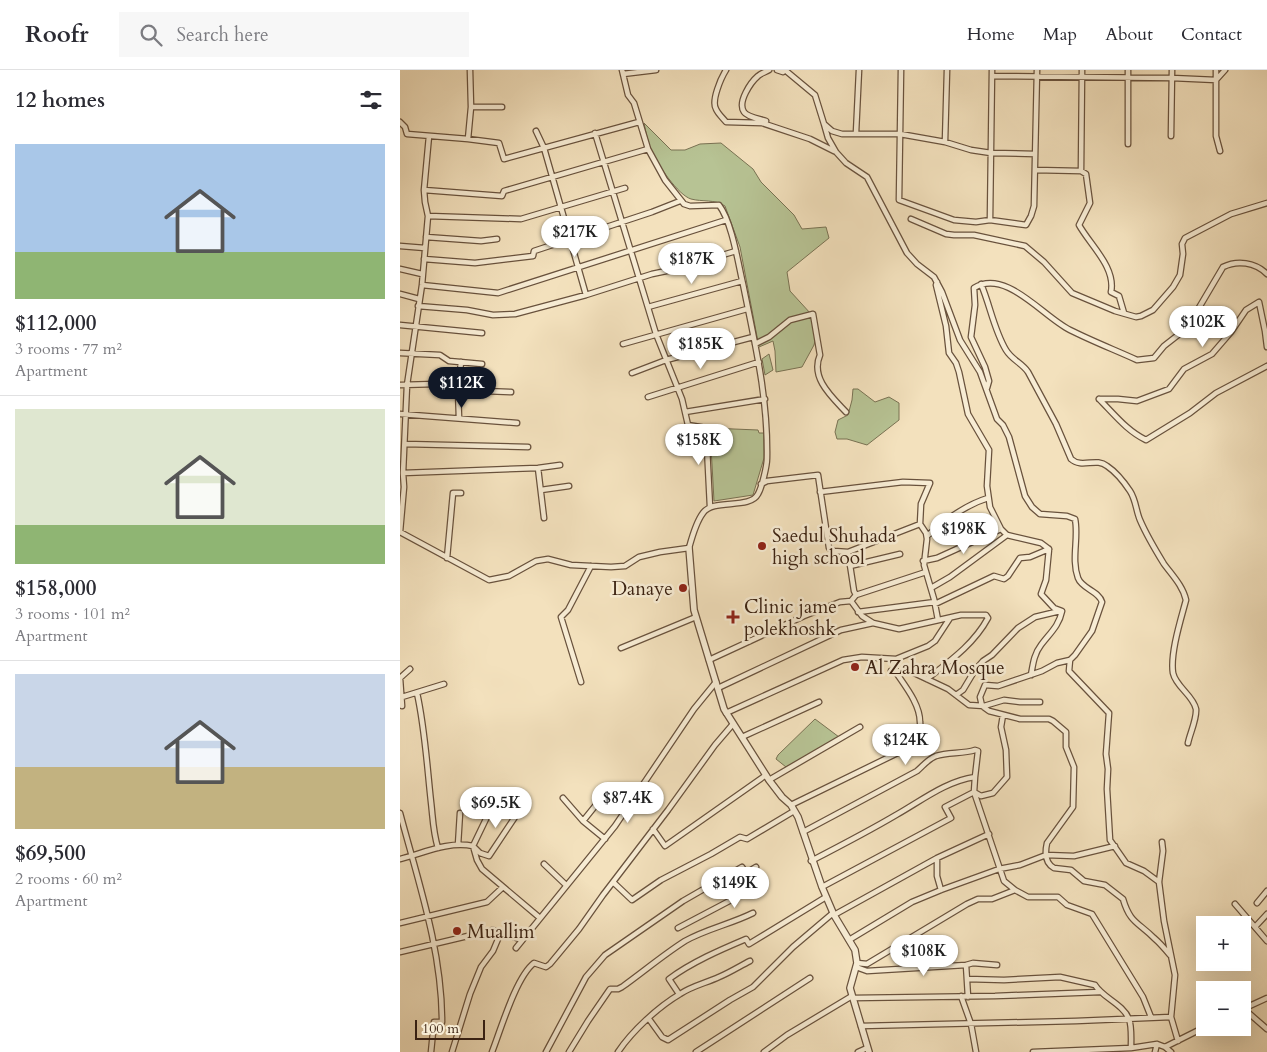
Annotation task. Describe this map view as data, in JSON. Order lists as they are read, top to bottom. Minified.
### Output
{"places":{"other":["Saedul Shuhada high school","Danaye","Al Zahra Mosque","Muallim"],"health":["Clinic jame polekhoshk"]},"scale_bar":"100 m","page":{"header":"Roofr","search":"Search here","nav":["Home","Map","About","Contact"],"heading":"12 homes","list":[{"name":"$112,000","note":"3 rooms · 77 m² · Apartment"},{"name":"$158,000","note":"3 rooms · 101 m² · Apartment"},{"name":"$69,500","note":"2 rooms · 60 m² · Apartment"}],"price":["$217K","$187K","$102K","$185K","$112K","$158K","$198K","$124K","$87.4K","$69.5K","$149K","$108K"],"map_buttons":["+","−"],"scale":"100 m"}}
